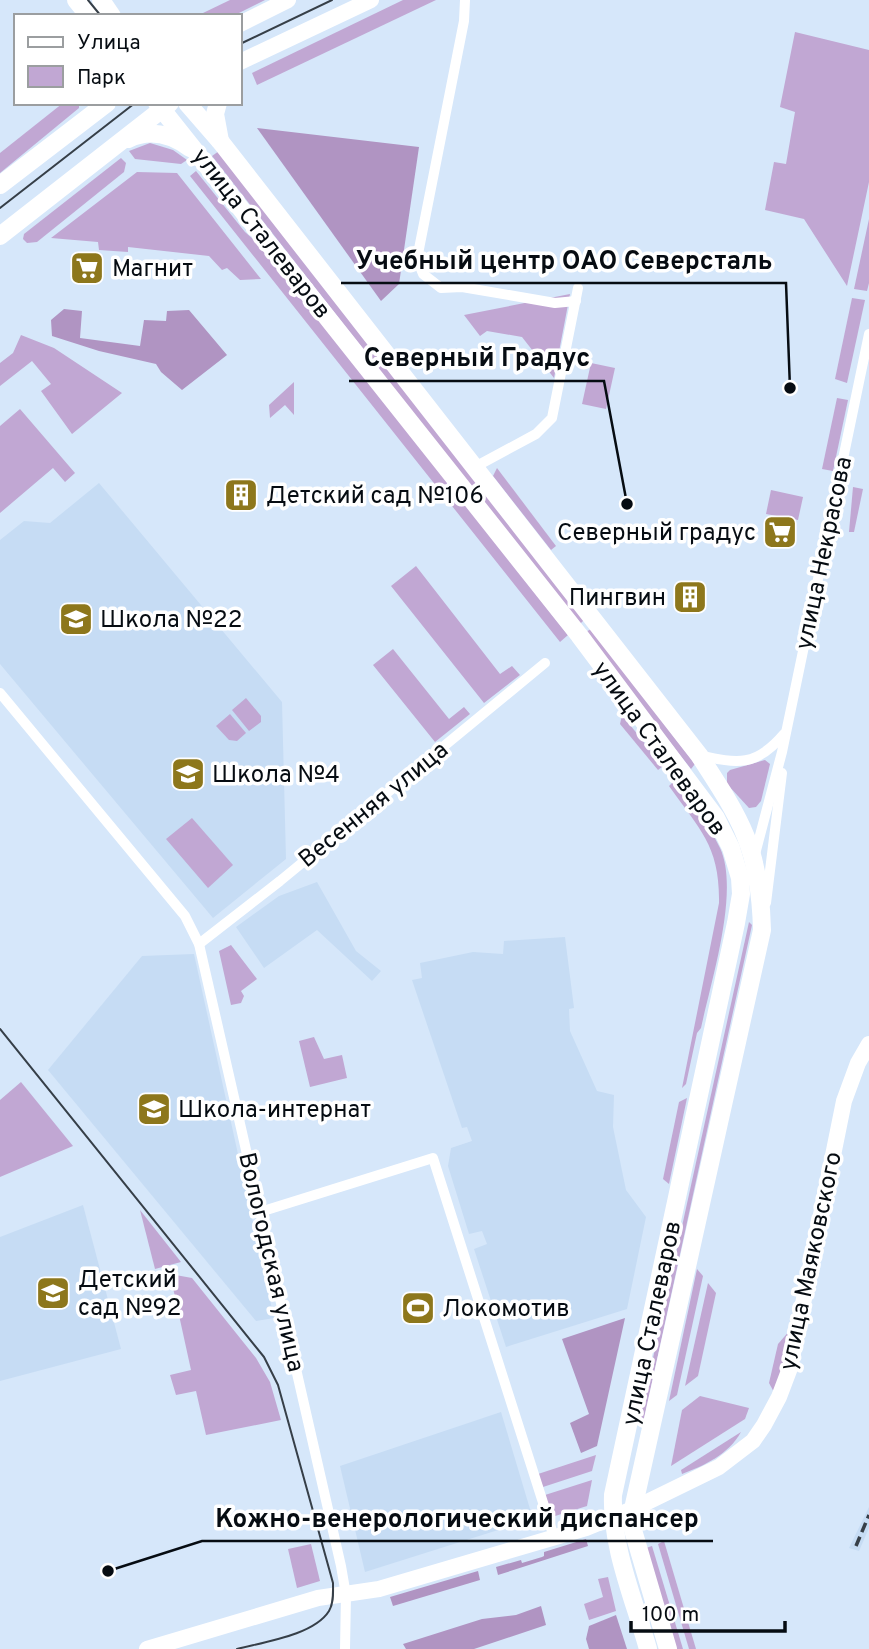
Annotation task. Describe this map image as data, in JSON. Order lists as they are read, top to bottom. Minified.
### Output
{"streets":{"main road":["улица Сталеваров","улица Маяковского"],"street":["улица Некрасова","Весенняя улица","Вологодская улица"]},"crossings":[["улица Сталеваров","улица Маяковского"],["Весенняя улица","Вологодская улица"],["улица Маяковского","Вологодская улица"]],"places":{"supermarket":["Магнит","Северный градус"],"other":["Учебный центр ОАО Северсталь","Северный Градус","Кожно-венерологический диспансер"],"building":["Детский сад №106","Пингвин"],"school or university":["Школа №22","Школа №4","Школа-интернат","Детский сад №92"],"sports":["Локомотив"]},"legend":["Улица","Парк"],"scale_bar":"100 m"}
